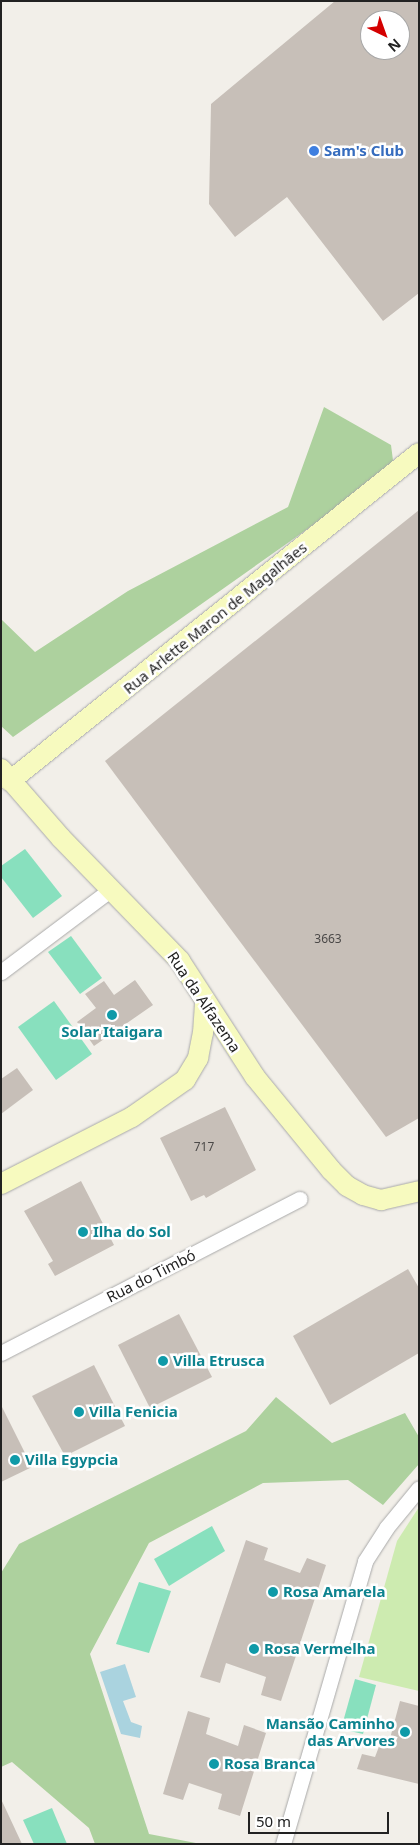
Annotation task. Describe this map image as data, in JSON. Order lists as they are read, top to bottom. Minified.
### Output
{"streets":{"street":["Rua Arlette Maron de Magalhães","Rua da Alfazema","Rua do Timbó"]},"crossings":[["Rua Arlette Maron de Magalhães","Rua da Alfazema"]],"places":["Sam's Club","Solar Itaigara","Ilha do Sol","Villa Etrusca","Villa Fenicia","Villa Egypcia","Rosa Amarela","Rosa Vermelha","Mansão Caminho das Arvores","Rosa Branca"],"house_numbers":["3663","717"],"scale_bar":"50 m","north":"bottom right"}
